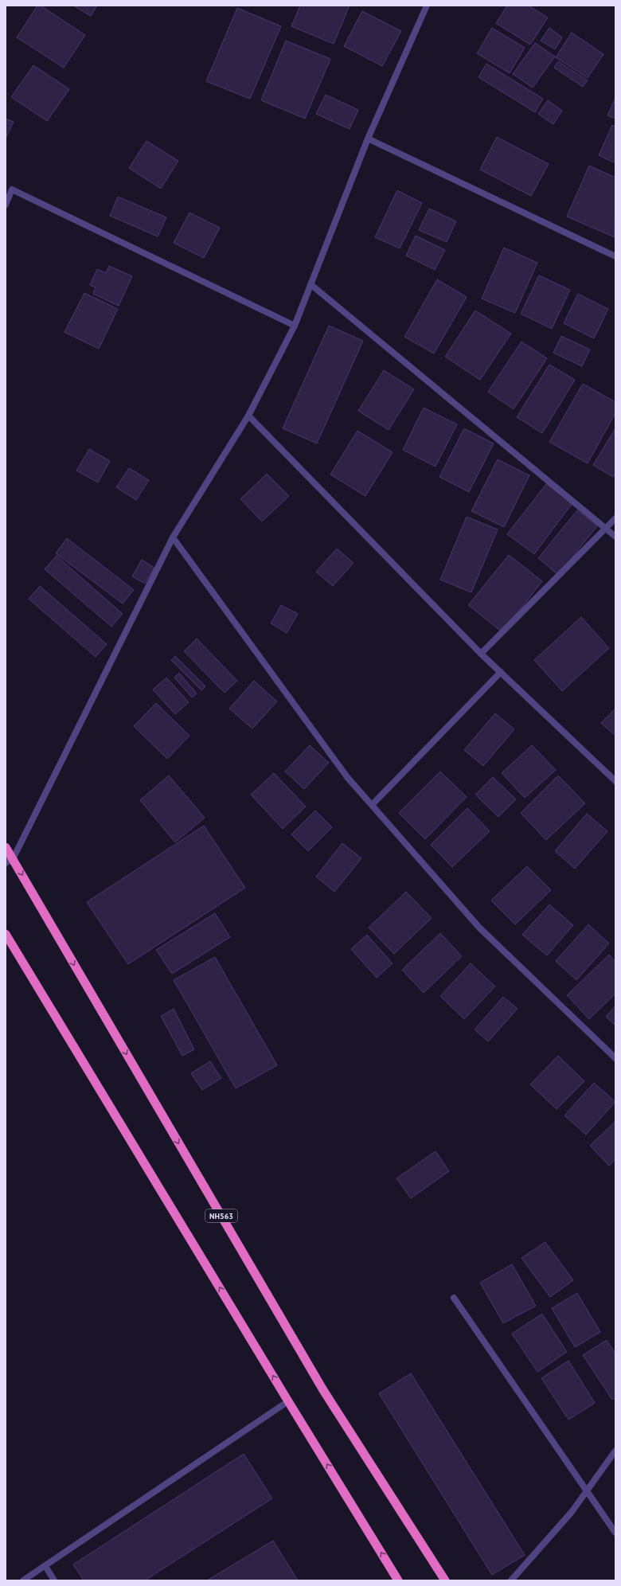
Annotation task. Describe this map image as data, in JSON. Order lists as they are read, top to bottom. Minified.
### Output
{"streets":{"highway":["NH563"]}}
